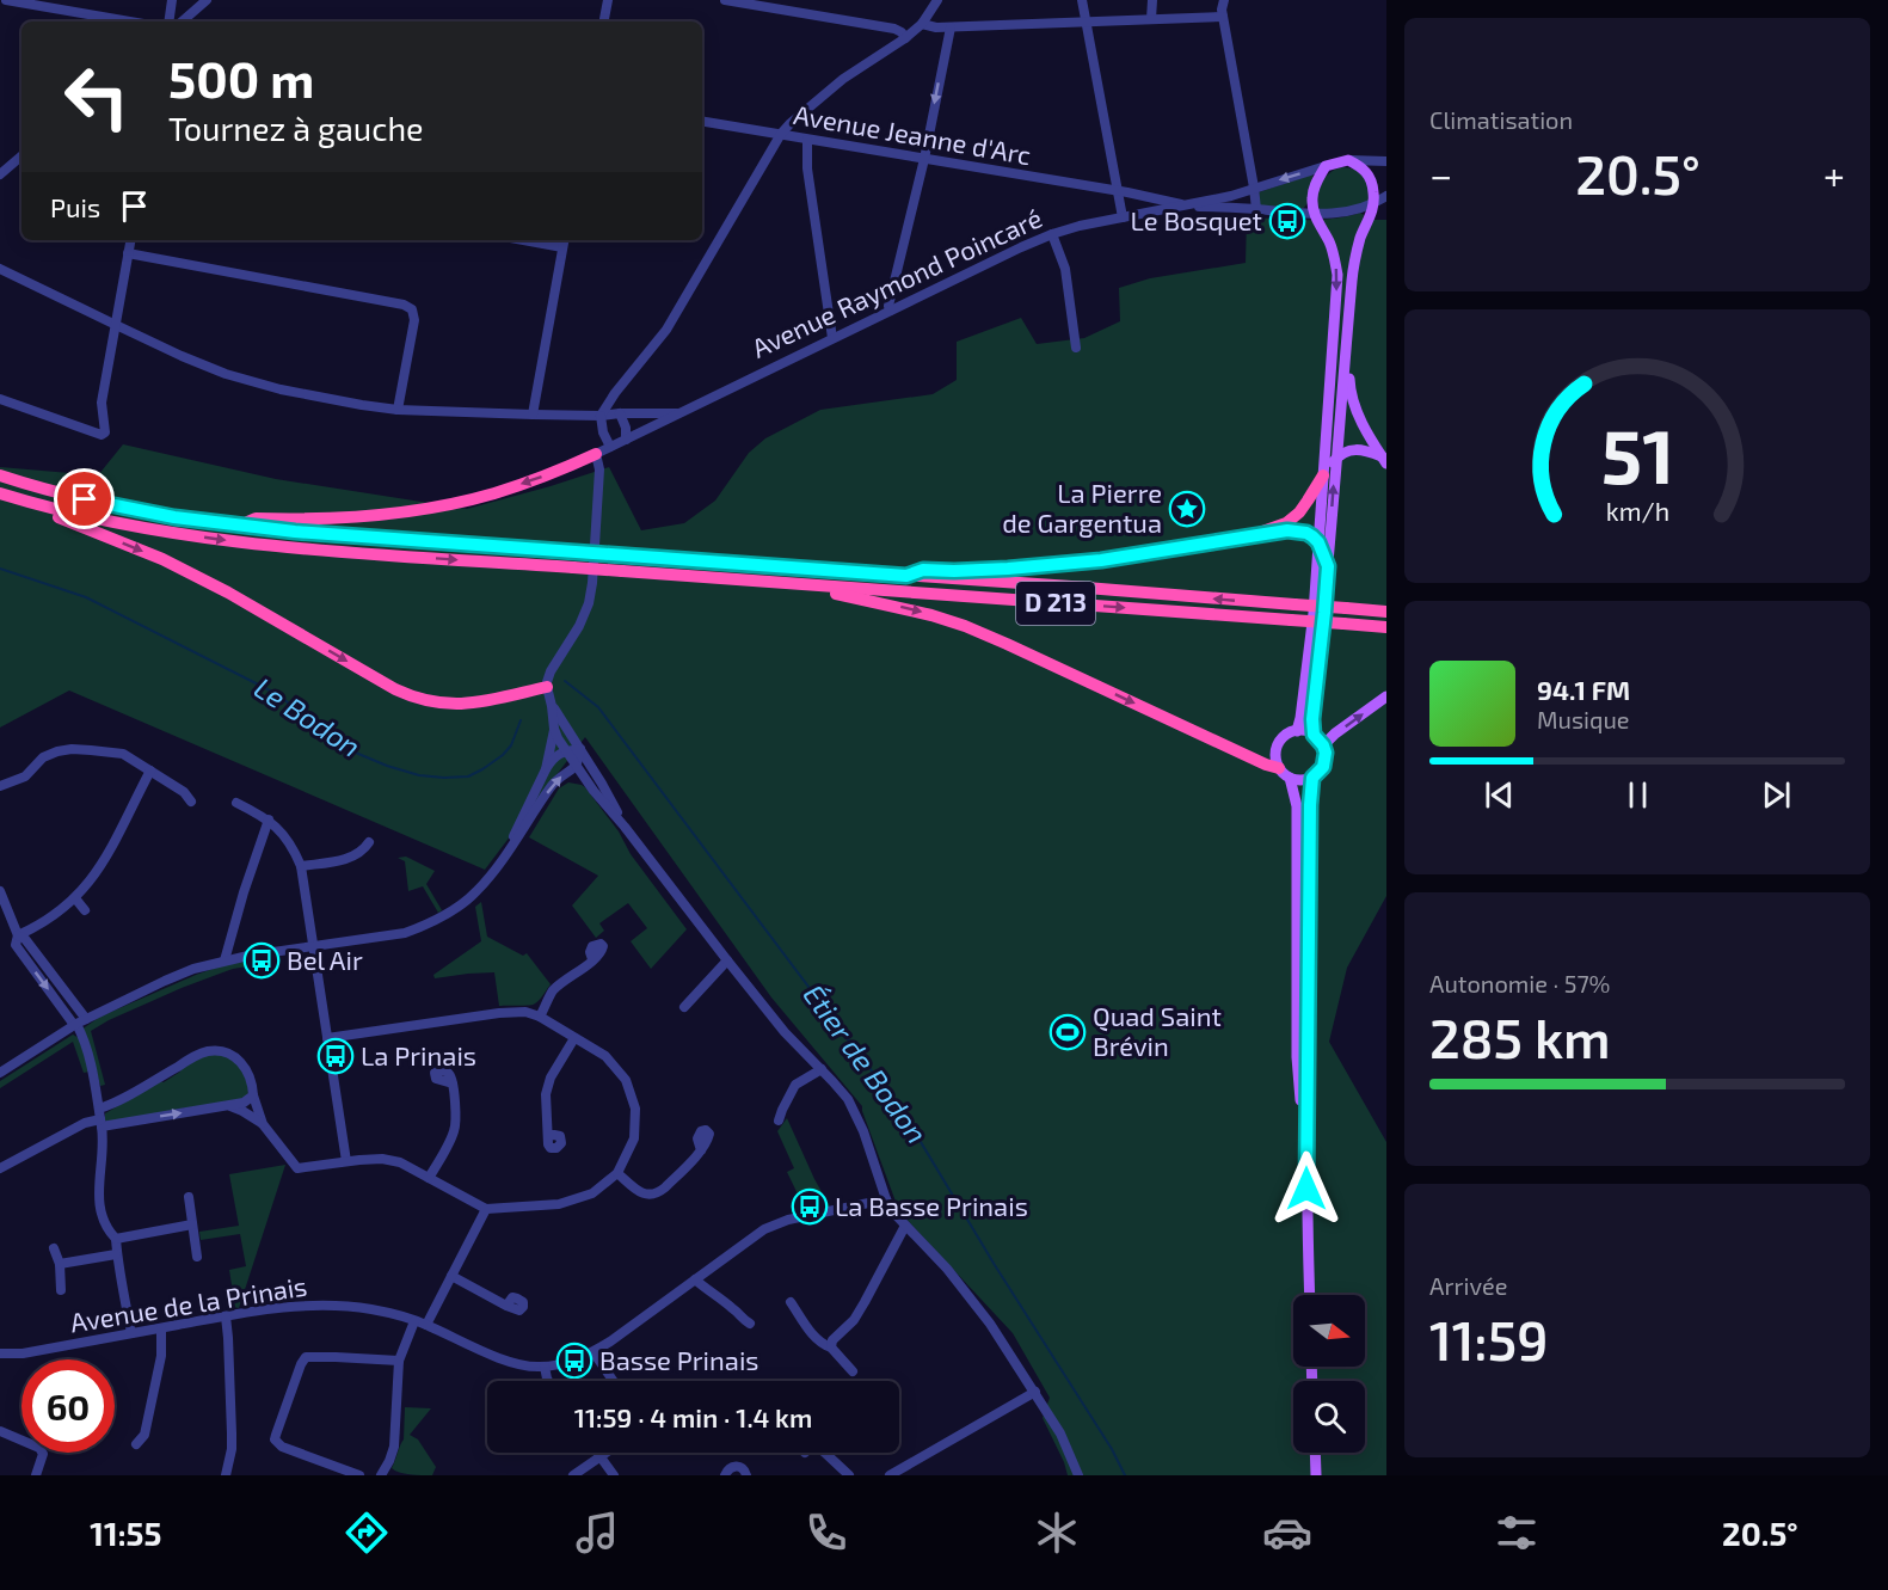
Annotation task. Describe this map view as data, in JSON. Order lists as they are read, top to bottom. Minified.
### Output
{"streets":{"highway":["D 213"],"main road":["Avenue Raymond Poincaré"],"street":["Avenue Jeanne d'Arc","Avenue de la Prinais"]},"crossings":[["Avenue Jeanne d'Arc","Avenue Raymond Poincaré"]],"water":["Le Bodon","Étier de Bodon"],"places":{"bus stop":["Le Bosquet","Bel Air","La Prinais","La Basse Prinais","Basse Prinais"],"place":["La Pierre de Gargentua"],"sports":["Quad Saint Brévin"]},"north":"right","page":{"tile":["Climatisation",["Autonomie · 57%","285 km"],["Arrivée","11:59"]],"turn":["500 m","Tournez à gauche"],"heat":["−","20.5°","+"],"then":"Puis","song":["94.1 FM","Musique"],"limit":"60","trip":"11:59 · 4 min · 1.4 km","tabs":["11:55","20.5°"],"gauge":["51","km/h"]}}
